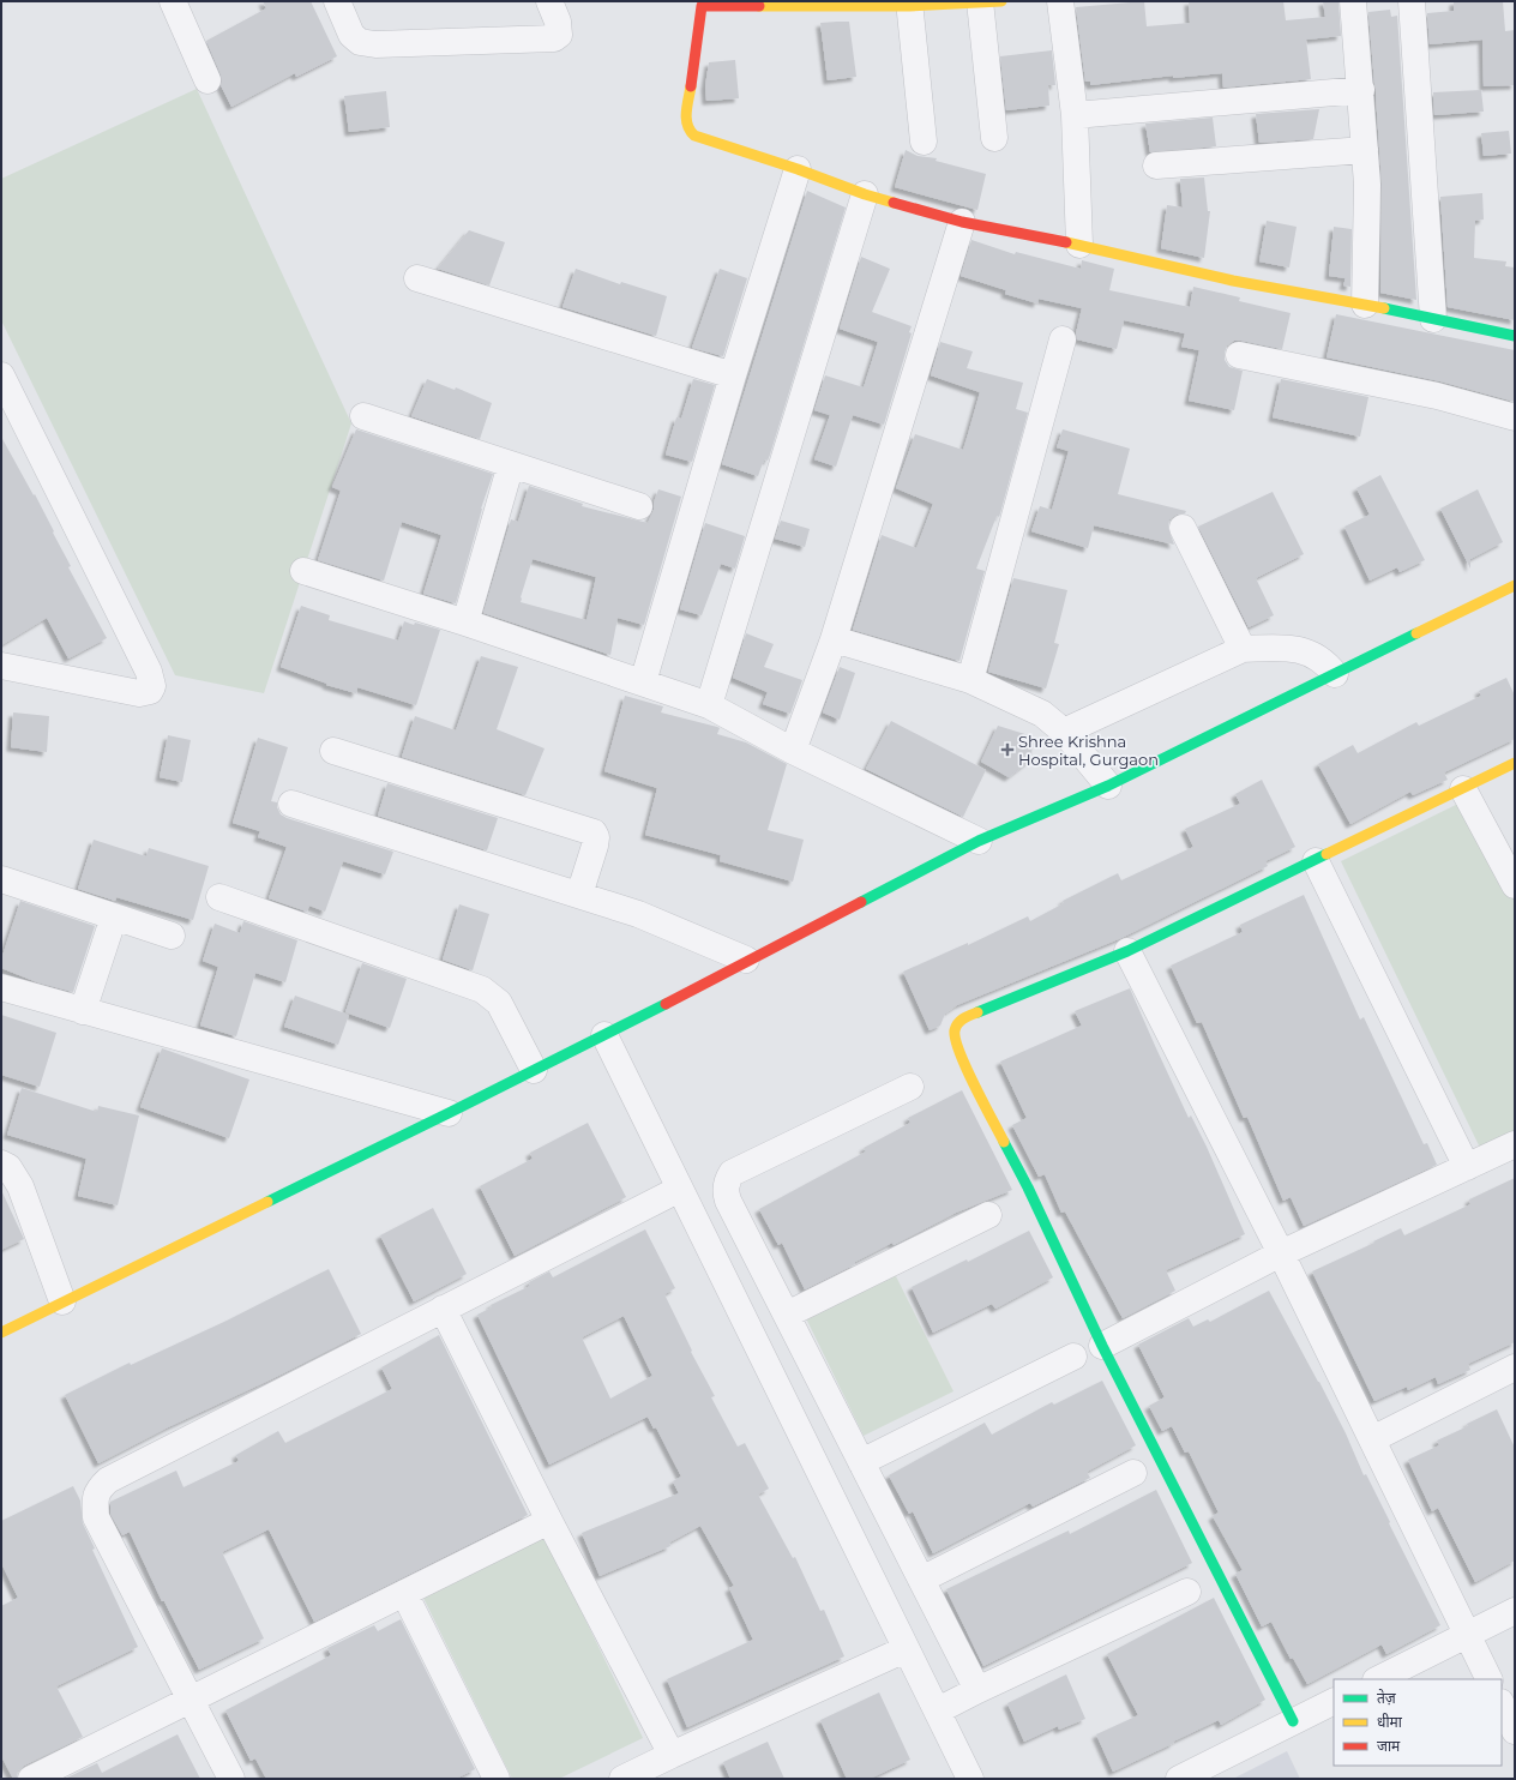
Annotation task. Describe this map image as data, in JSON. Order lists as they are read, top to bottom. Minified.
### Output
{"places":{"health":["Shree Krishna Hospital, Gurgaon"]},"legend":["तेज़","धीमा","जाम"]}
